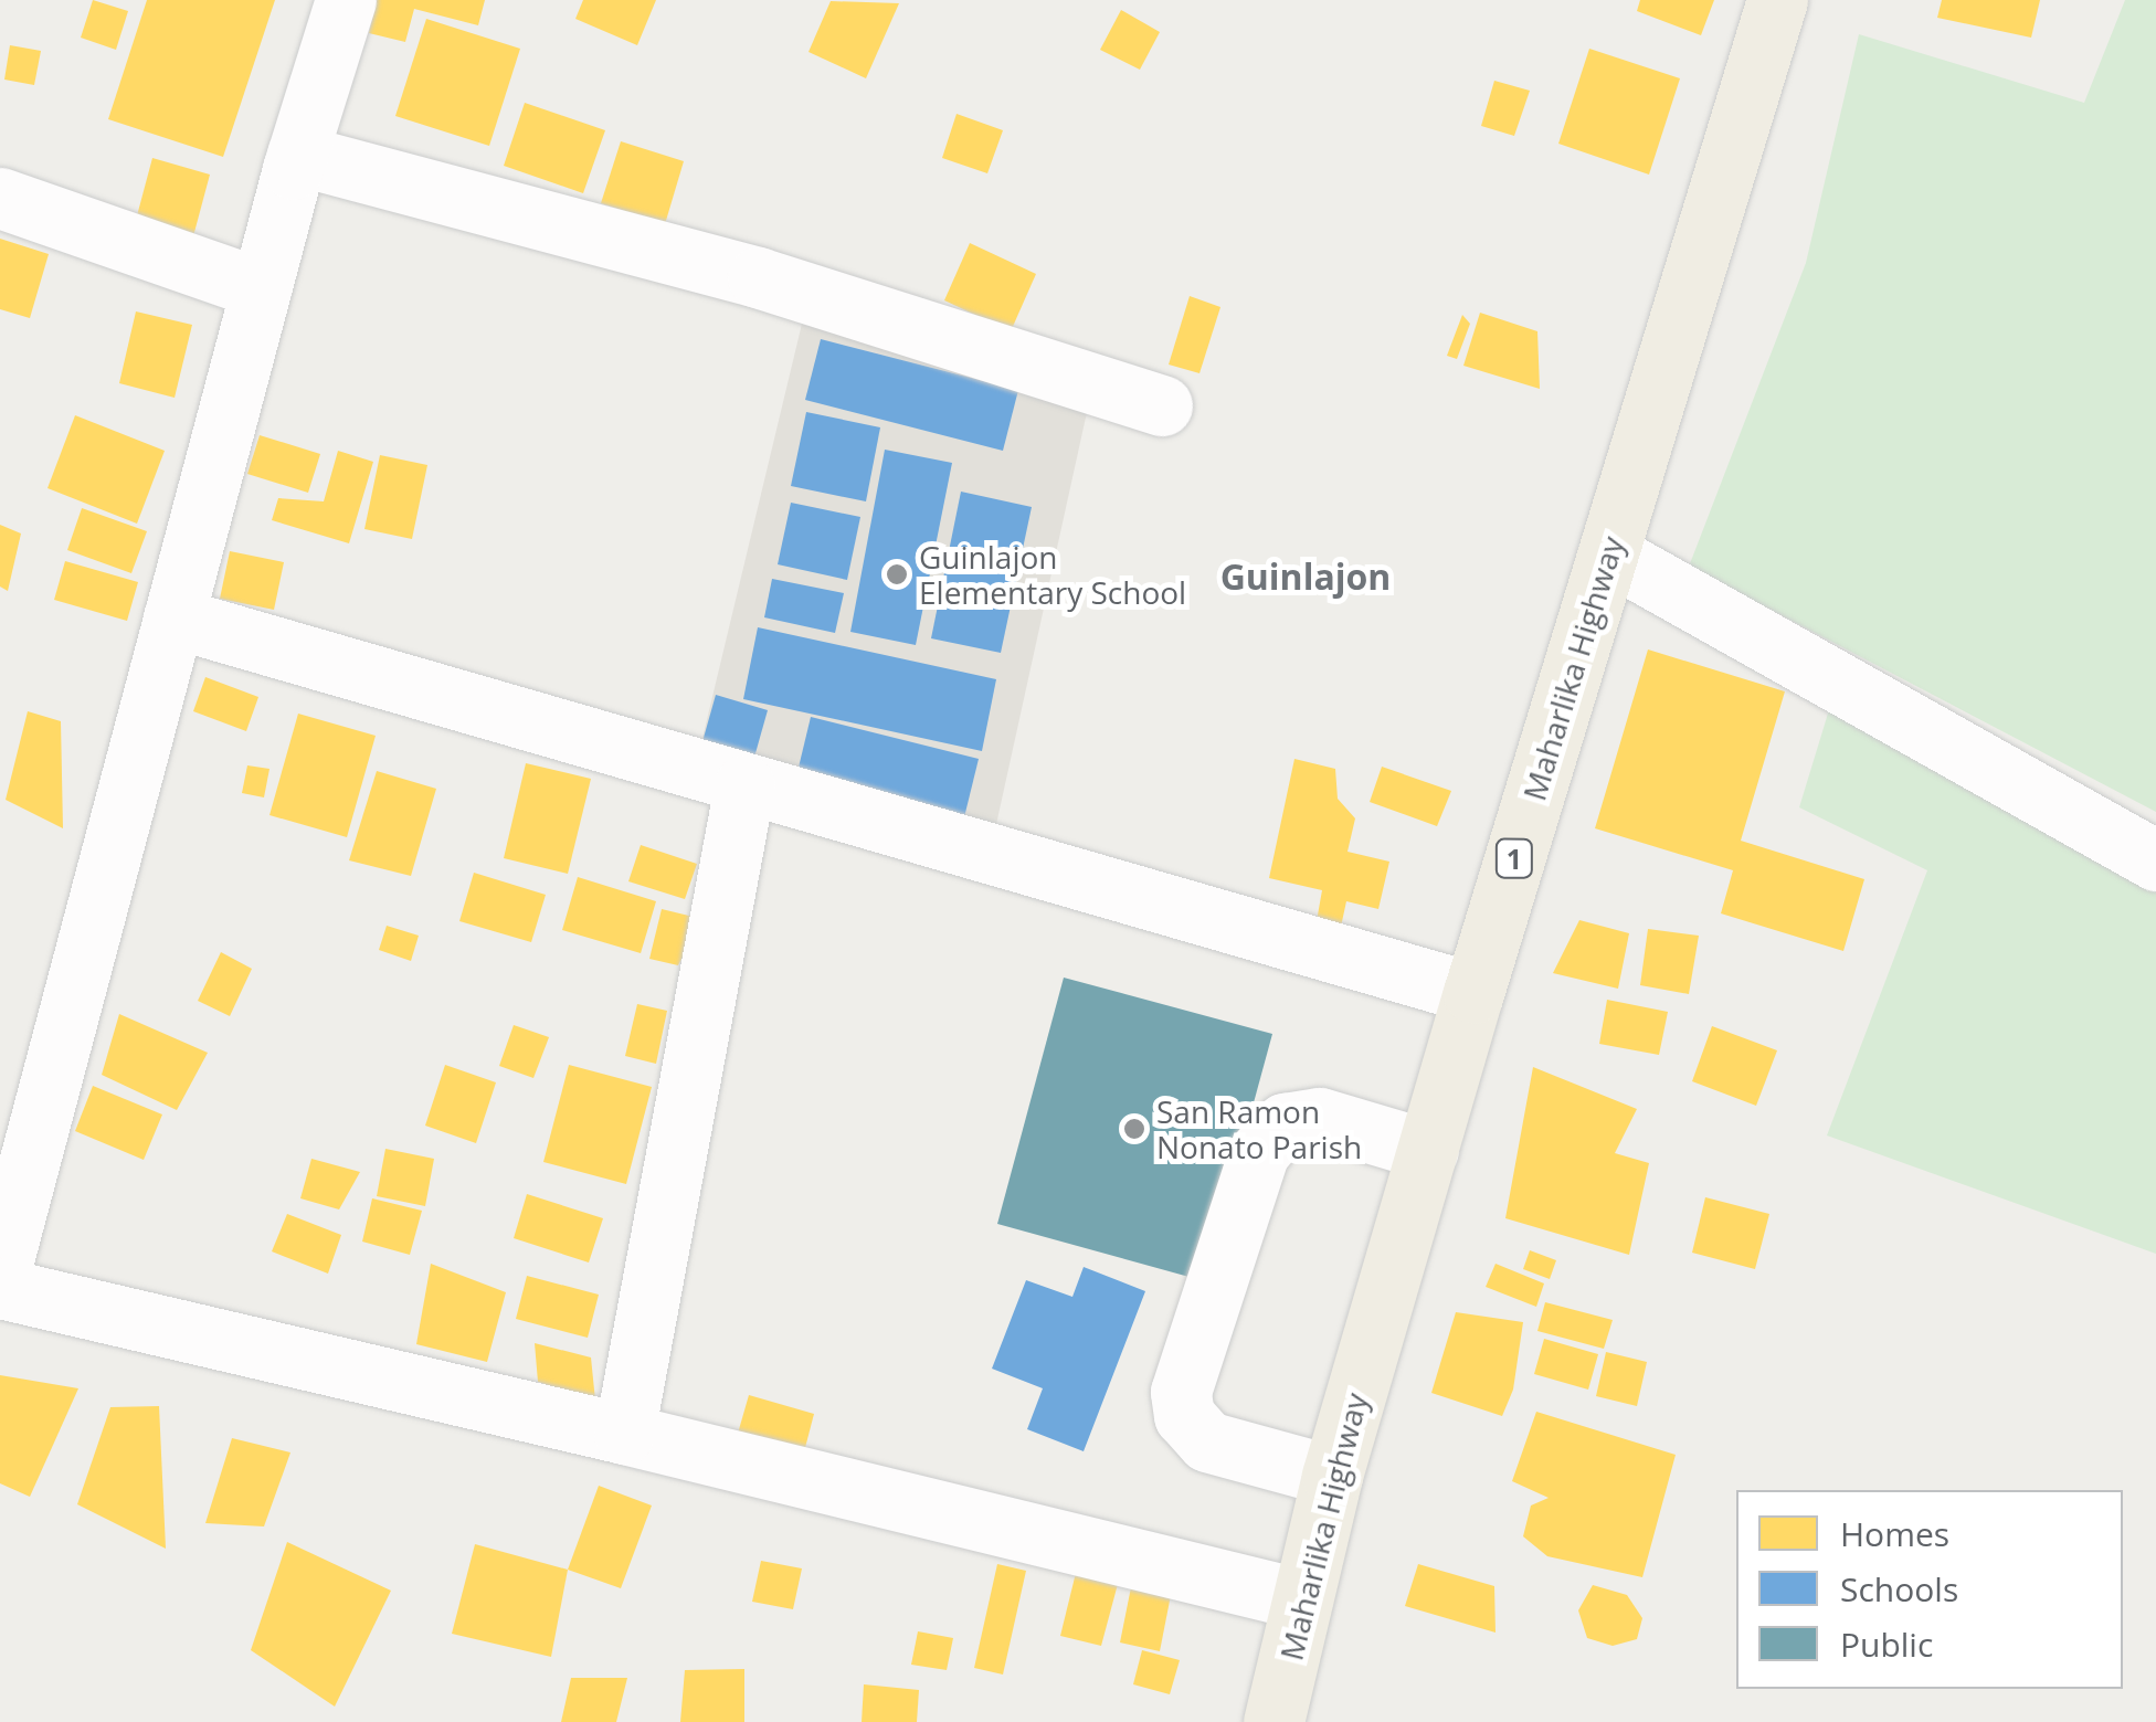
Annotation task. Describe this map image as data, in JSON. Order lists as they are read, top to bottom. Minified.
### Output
{"streets":{"highway":["Maharlika Highway","1"]},"districts":["Guinlajon"],"places":["Guinlajon Elementary School","San Ramon Nonato Parish"],"legend":["Homes","Schools","Public"]}
